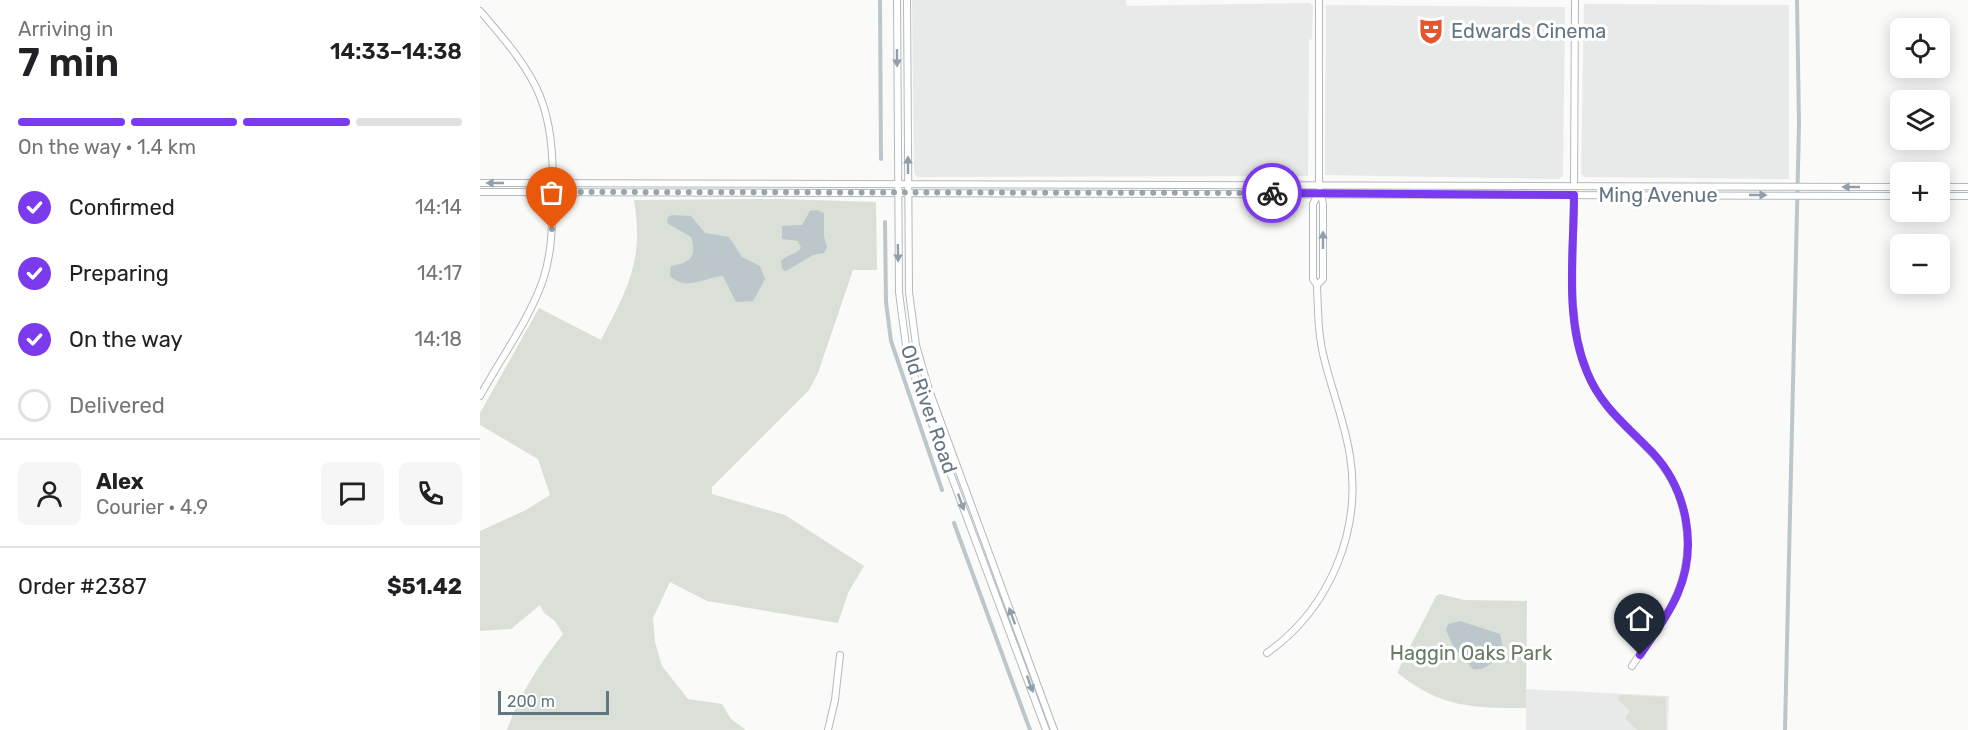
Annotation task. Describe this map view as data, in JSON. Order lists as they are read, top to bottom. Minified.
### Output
{"streets":{"main road":["Ming Avenue","Old River Road"]},"crossings":[["Ming Avenue","Old River Road"]],"parks":["Haggin Oaks Park"],"places":{"theatre":["Edwards Cinema"]},"scale_bar":"200 m","page":{"heading":["7 min","Arriving in","14:33–14:38"],"panel":["Alex","Courier · 4.9","Order #2387","$51.42"],"map_buttons":["+","−"],"bar":"On the way · 1.4 km","list":[["Confirmed","14:14"],["Preparing","14:17"],["On the way","14:18"],"Delivered"],"scale":"200 m"}}
